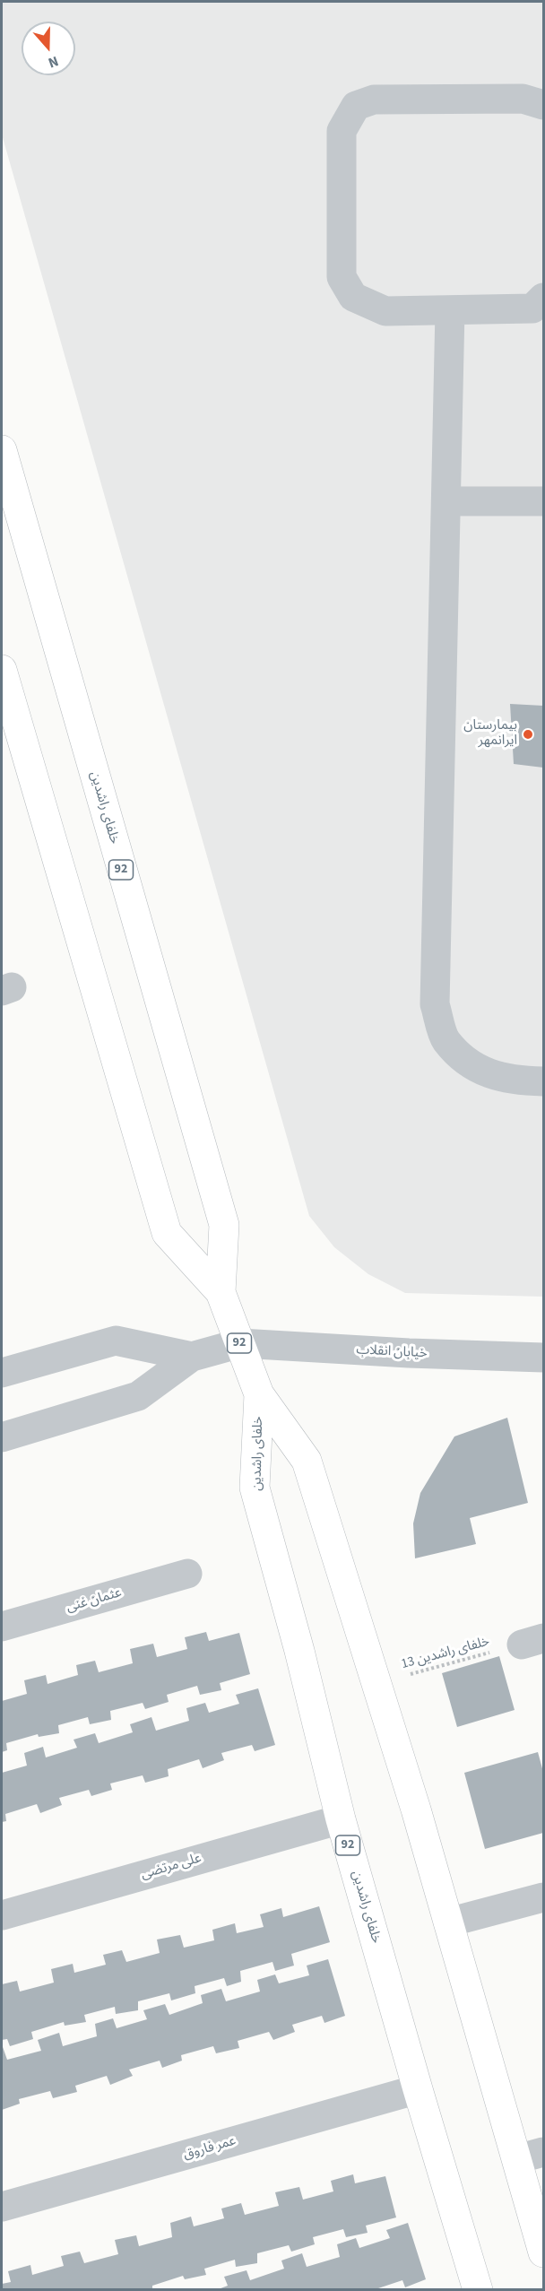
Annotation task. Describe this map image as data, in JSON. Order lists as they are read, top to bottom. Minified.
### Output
{"streets":{"main road":["خلفای راشدین","92"],"street":["خیابان انقلاب","عثمان غنی","علی مرتضی","عمر فاروق"],"path":["خلفای راشدین 13"]},"crossings":[["خلفای راشدین","خیابان انقلاب"],["خلفای راشدین","خلفای راشدین 13"],["خلفای راشدین","علی مرتضی"],["خلفای راشدین","عمر فاروق"]],"places":["بیمارستان ایرانمهر"],"north":"bottom"}
